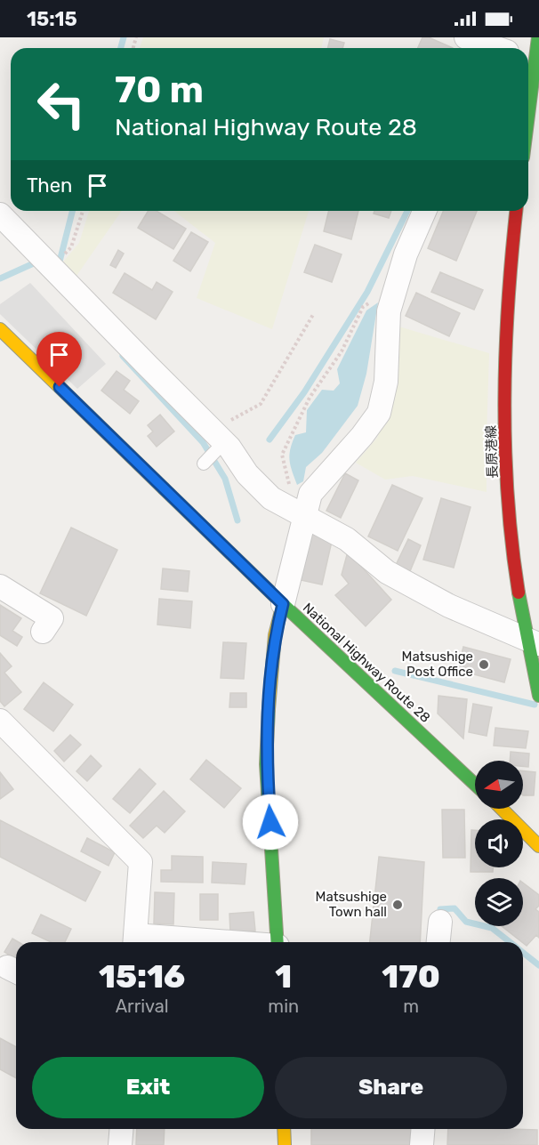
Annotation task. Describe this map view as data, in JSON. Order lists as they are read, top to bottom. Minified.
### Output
{"streets":{"main road":["長原港線","National Highway Route 28"]},"places":["Matsushige Post Office","Matsushige Town hall"],"north":"left","page":{"status":"15:15","turn":["70 m","National Highway Route 28"],"then":"Then","eta":["15:16","Arrival","1","min","170","m"],"buttons":["Exit","Share"]}}
